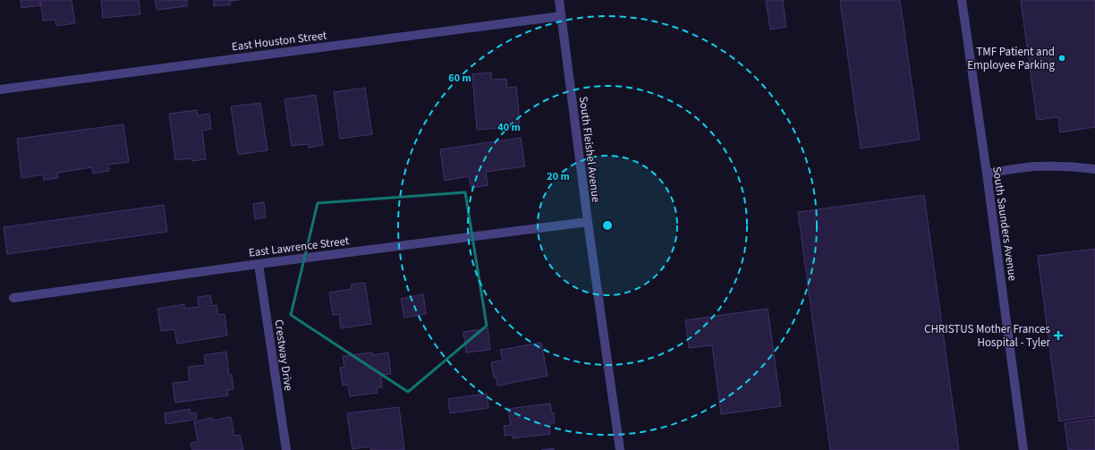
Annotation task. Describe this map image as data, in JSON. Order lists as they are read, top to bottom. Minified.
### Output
{"streets":{"street":["East Houston Street","South Fleishel Avenue","South Saunders Avenue","East Lawrence Street","Crestway Drive"]},"crossings":[["East Houston Street","South Fleishel Avenue"],["South Fleishel Avenue","East Lawrence Street"],["East Lawrence Street","Crestway Drive"]],"places":{"other":["TMF Patient and Employee Parking"],"health":["CHRISTUS Mother Frances Hospital - Tyler"]},"rings":["60 m","40 m","20 m"]}
